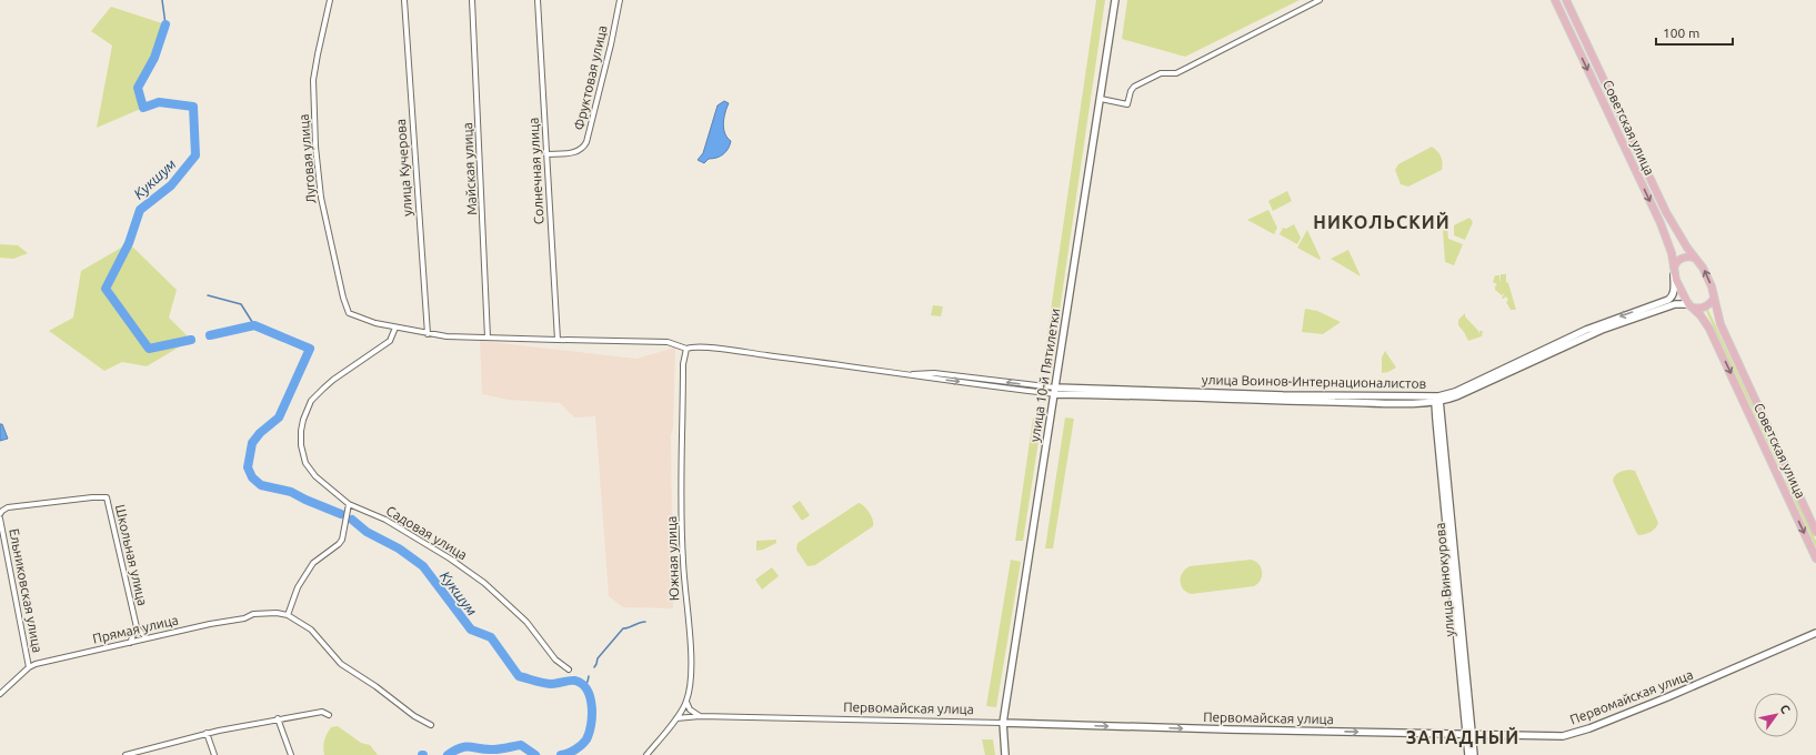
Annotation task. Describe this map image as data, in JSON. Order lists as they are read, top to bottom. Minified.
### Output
{"streets":{"main road":["Советская улица","улица 10-й Пятилетки","улица Воинов-Интернационалистов","улица Винокурова","Первомайская улица"],"street":["Фруктовая улица","Луговая улица","улица Кучерова","Майская улица","Солнечная улица","Садовая улица","Школьная улица","Южная улица","Ельниковская улица","Прямая улица"]},"crossings":[["Фруктовая улица","Солнечная улица"],["Советская улица","улица Воинов-Интернационалистов"],["Луговая улица","улица Воинов-Интернационалистов"],["улица Кучерова","улица Воинов-Интернационалистов"],["Майская улица","улица Воинов-Интернационалистов"],["Солнечная улица","улица Воинов-Интернационалистов"],["улица 10-й Пятилетки","улица Воинов-Интернационалистов"],["улица 10-й Пятилетки","Первомайская улица"],["улица Воинов-Интернационалистов","Садовая улица"],["улица Воинов-Интернационалистов","Южная улица"],["улица Воинов-Интернационалистов","улица Винокурова"],["Школьная улица","Прямая улица"],["Южная улица","Первомайская улица"],["улица Винокурова","Первомайская улица"],["Ельниковская улица","Прямая улица"]],"one_way":["Первомайская улица"],"districts":["НИКОЛЬСКИЙ","ЗАПАДНЫЙ"],"water":["Кукшум"],"scale_bar":"100 m","north":"top right"}
